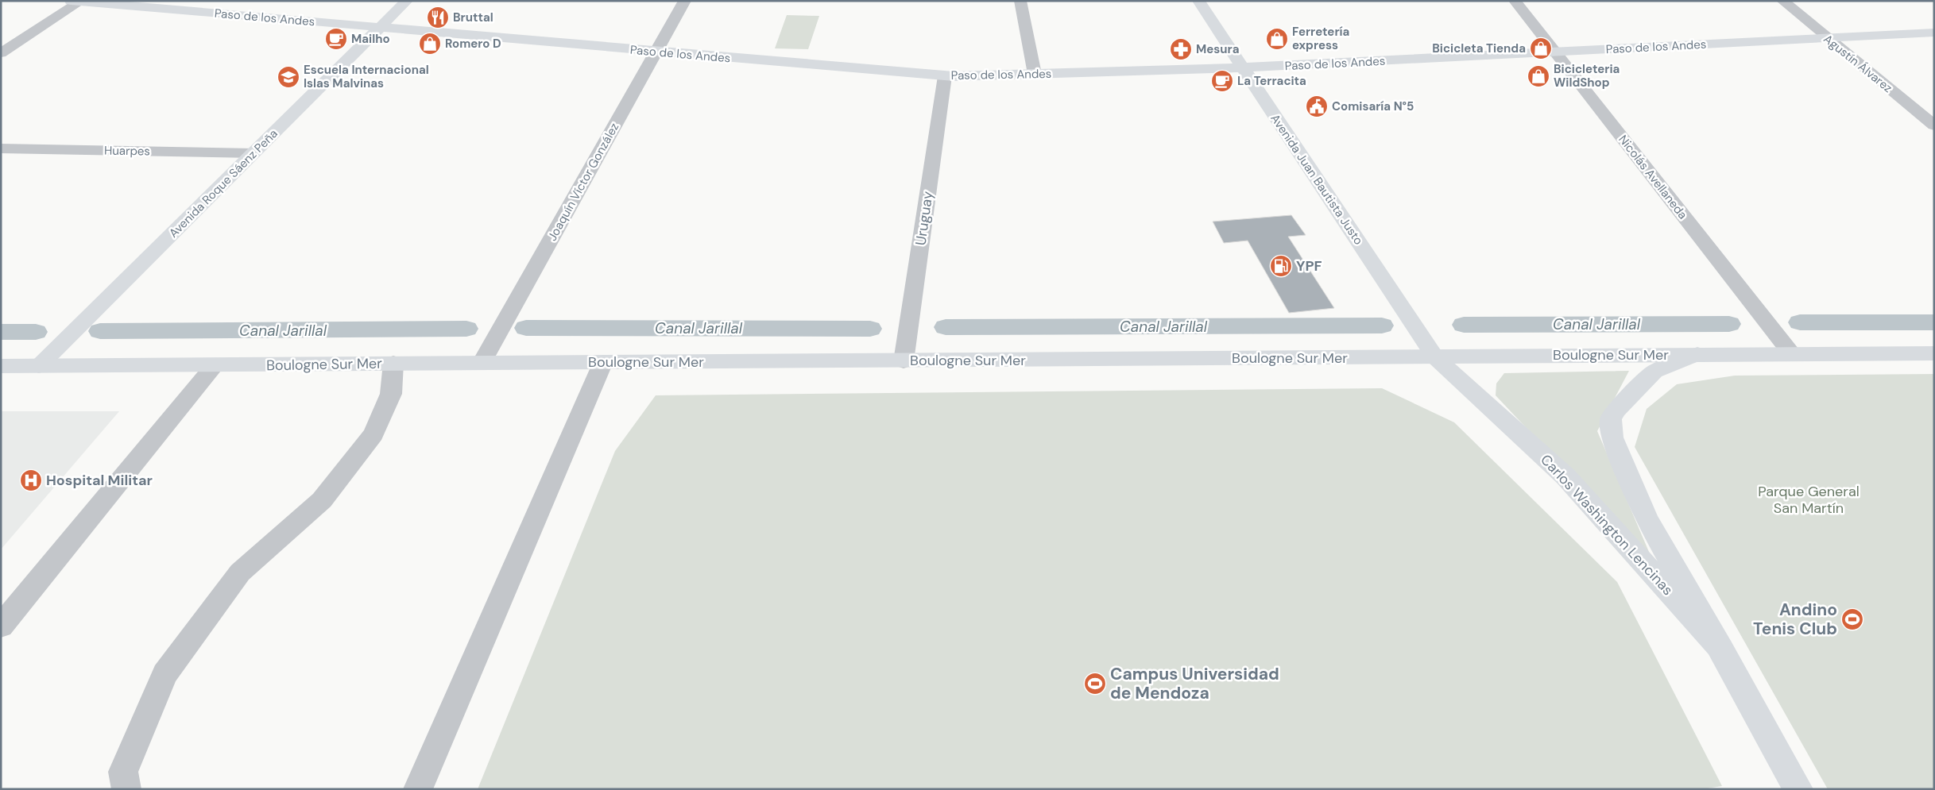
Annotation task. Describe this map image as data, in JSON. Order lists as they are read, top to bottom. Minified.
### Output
{"streets":{"street":["Paso de los Andes","Agustín Álvarez","Huarpes","Nicolás Avellaneda","Avenida Juan Bautista Justo","Joaquín Víctor González","Avenida Roque Sáenz Peña","Uruguay","Boulogne Sur Mer","Carlos Washington Lencinas"]},"crossings":[["Paso de los Andes","Agustín Álvarez"],["Paso de los Andes","Nicolás Avellaneda"],["Paso de los Andes","Avenida Juan Bautista Justo"],["Paso de los Andes","Joaquín Víctor González"],["Paso de los Andes","Avenida Roque Sáenz Peña"],["Paso de los Andes","Uruguay"],["Huarpes","Avenida Roque Sáenz Peña"],["Nicolás Avellaneda","Boulogne Sur Mer"],["Avenida Juan Bautista Justo","Boulogne Sur Mer"],["Avenida Juan Bautista Justo","Carlos Washington Lencinas"],["Joaquín Víctor González","Boulogne Sur Mer"],["Avenida Roque Sáenz Peña","Boulogne Sur Mer"],["Uruguay","Boulogne Sur Mer"],["Boulogne Sur Mer","Carlos Washington Lencinas"]],"water":["Canal Jarillal"],"parks":["Parque General San Martín"],"places":{"restaurant":["Bruttal"],"cafe":["Mailho","La Terracita"],"shop":["Ferretería express","Romero D","Bicicleta Tienda","Bicicleteria WildShop"],"pharmacy":["Mesura"],"school or university":["Escuela Internacional Islas Malvinas"],"public building":["Comisaría N°5"],"fuel station":["YPF"],"hospital":["Hospital Militar"],"sports":["Andino Tenis Club","Campus Universidad de Mendoza"]}}
